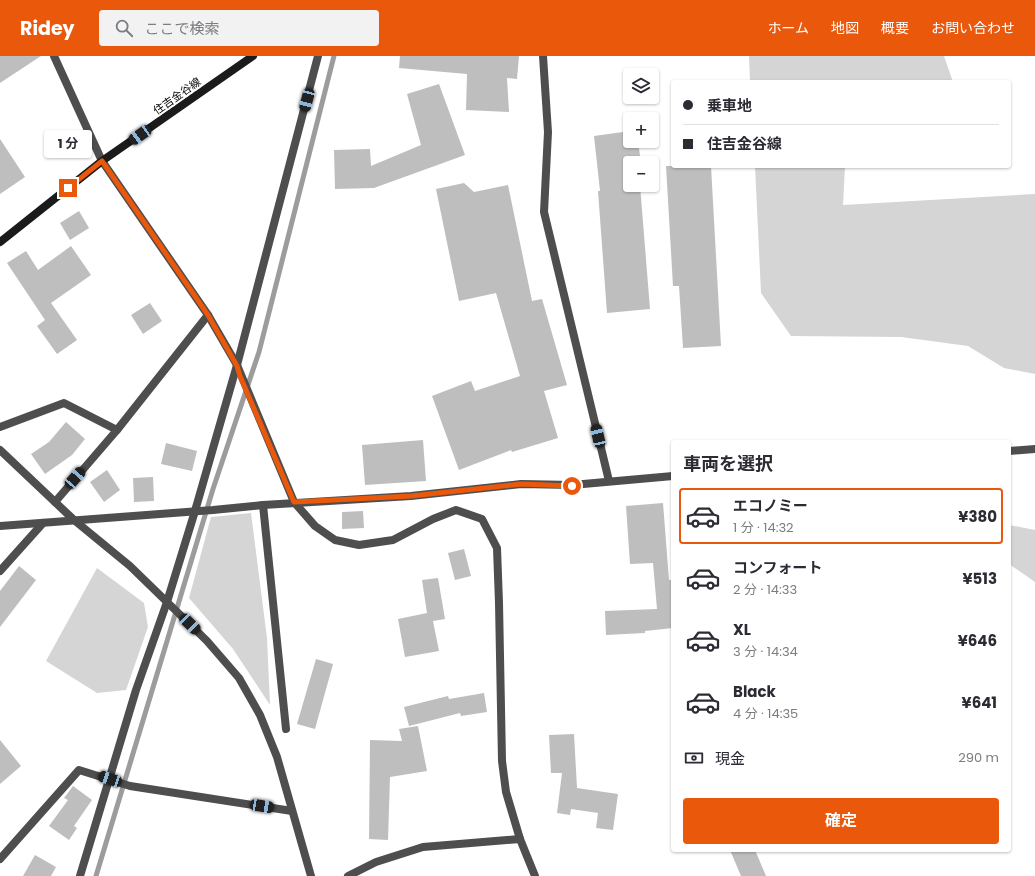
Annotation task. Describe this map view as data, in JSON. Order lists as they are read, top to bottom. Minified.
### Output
{"streets":{"main road":["住吉金谷線"]},"page":{"header":"Ridey","search":"ここで検索","nav":["ホーム","地図","概要","お問い合わせ"],"map_buttons":["+","−"],"banner":["乗車地","住吉金谷線"],"bubble":"1 分","heading":"車両を選択","list":[{"name":"エコノミー","note":"1 分 · 14:32","value":"¥380"},{"name":"コンフォート","note":"2 分 · 14:33","value":"¥513"},{"name":"XL","note":"3 分 · 14:34","value":"¥646"},{"name":"Black","note":"4 分 · 14:35","value":"¥641"}],"pay":["現金","290 m"],"buttons":"確定"}}
